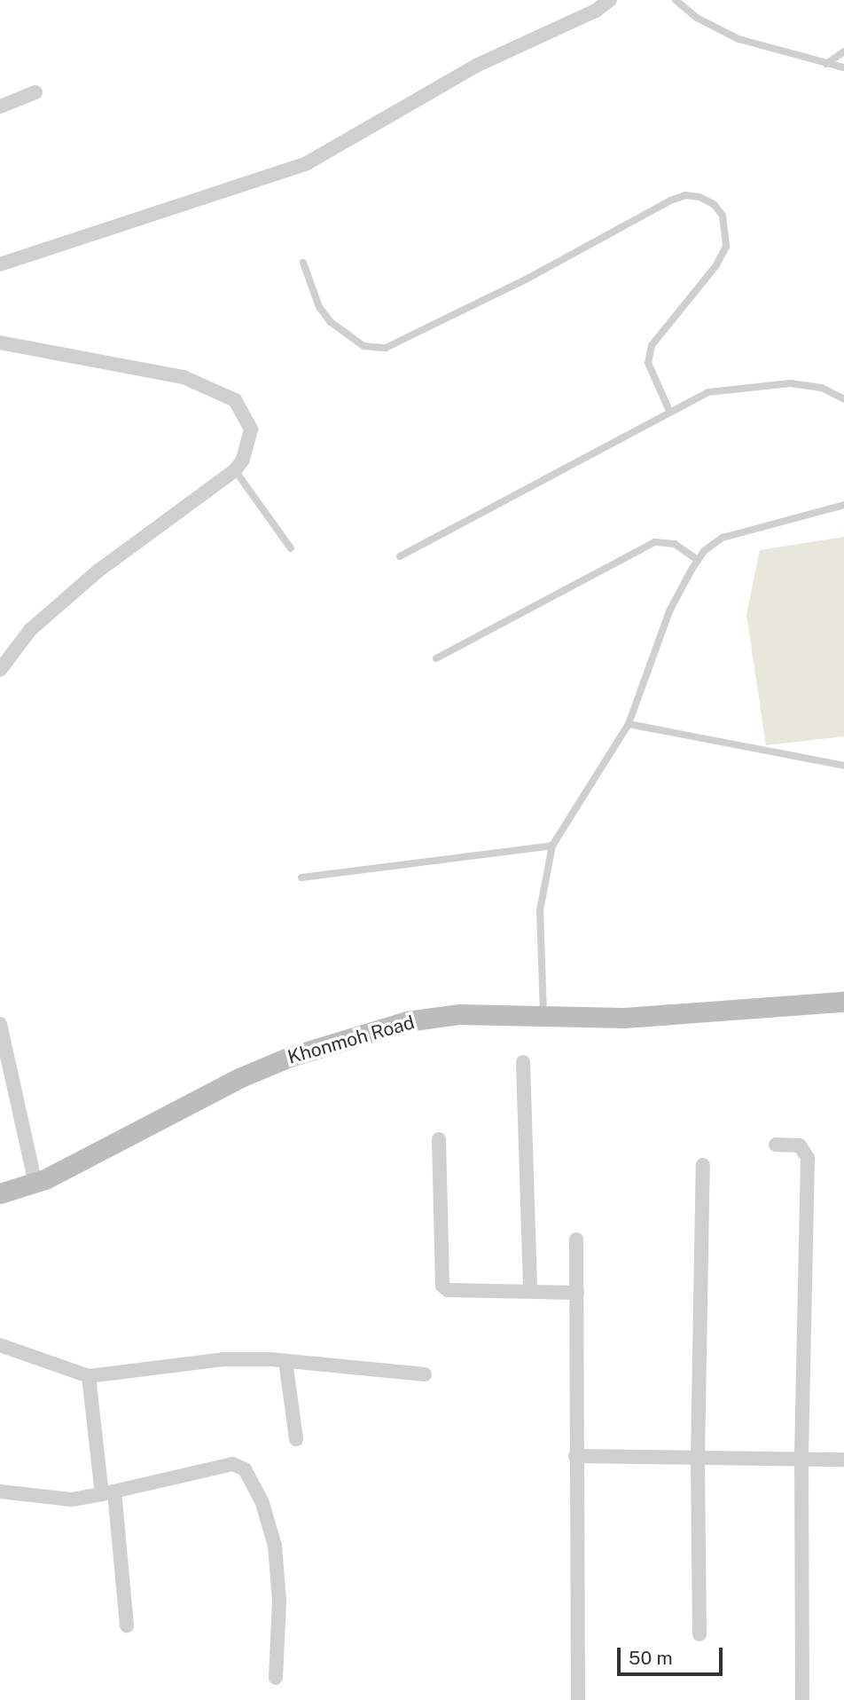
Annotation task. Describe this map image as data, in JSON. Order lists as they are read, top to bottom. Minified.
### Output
{"streets":{"main road":["Khonmoh Road"]},"scale_bar":"50 m"}
